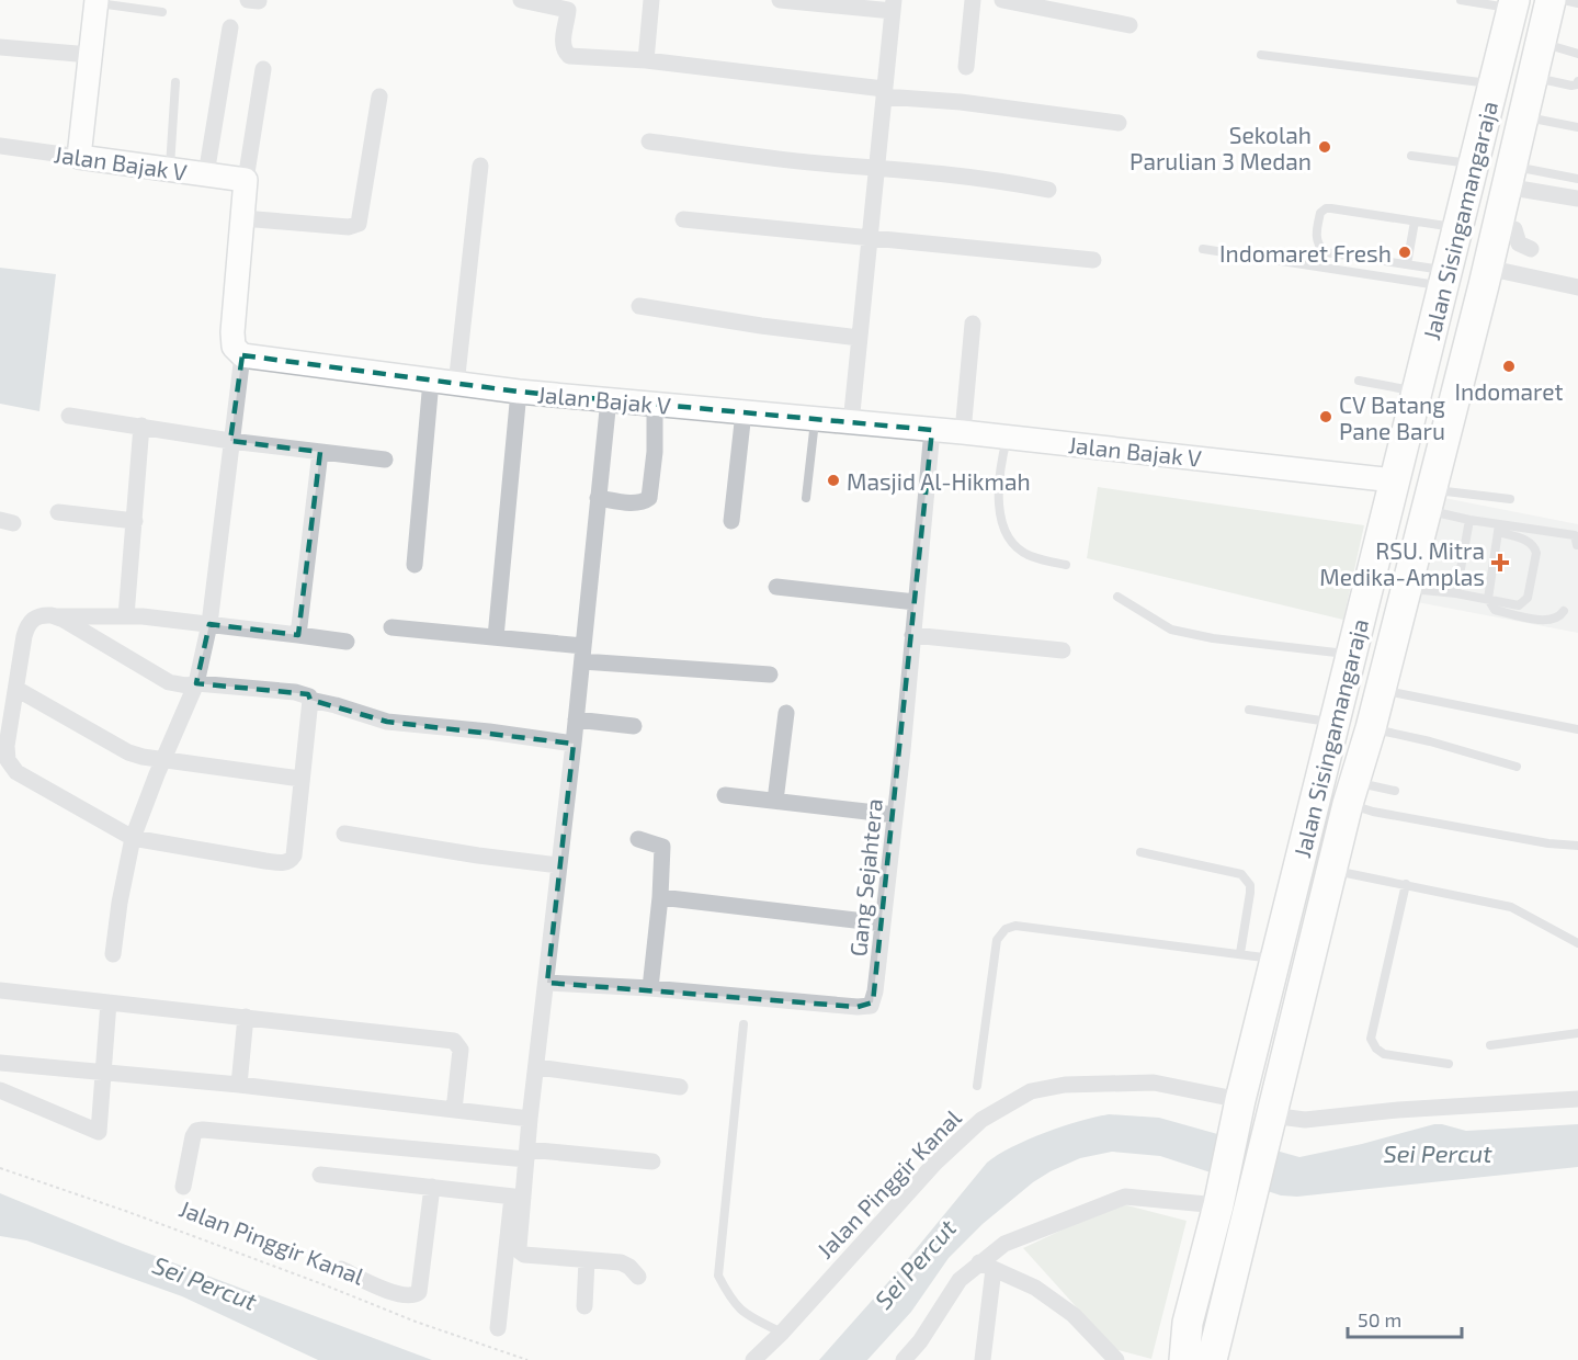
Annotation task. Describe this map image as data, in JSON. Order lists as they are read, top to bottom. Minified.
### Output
{"streets":{"highway":["Jalan Sisingamangaraja"],"street":["Jalan Bajak V","Gang Sejahtera","Jalan Pinggir Kanal"]},"crossings":[["Jalan Bajak V","Jalan Sisingamangaraja"],["Jalan Bajak V","Gang Sejahtera"],["Jalan Sisingamangaraja","Jalan Pinggir Kanal"]],"water":["Sei Percut"],"places":{"other":["Sekolah Parulian 3 Medan","Indomaret Fresh","Indomaret","CV Batang Pane Baru","Masjid Al-Hikmah"],"health":["RSU. Mitra Medika-Amplas"]},"scale_bar":"50 m"}
